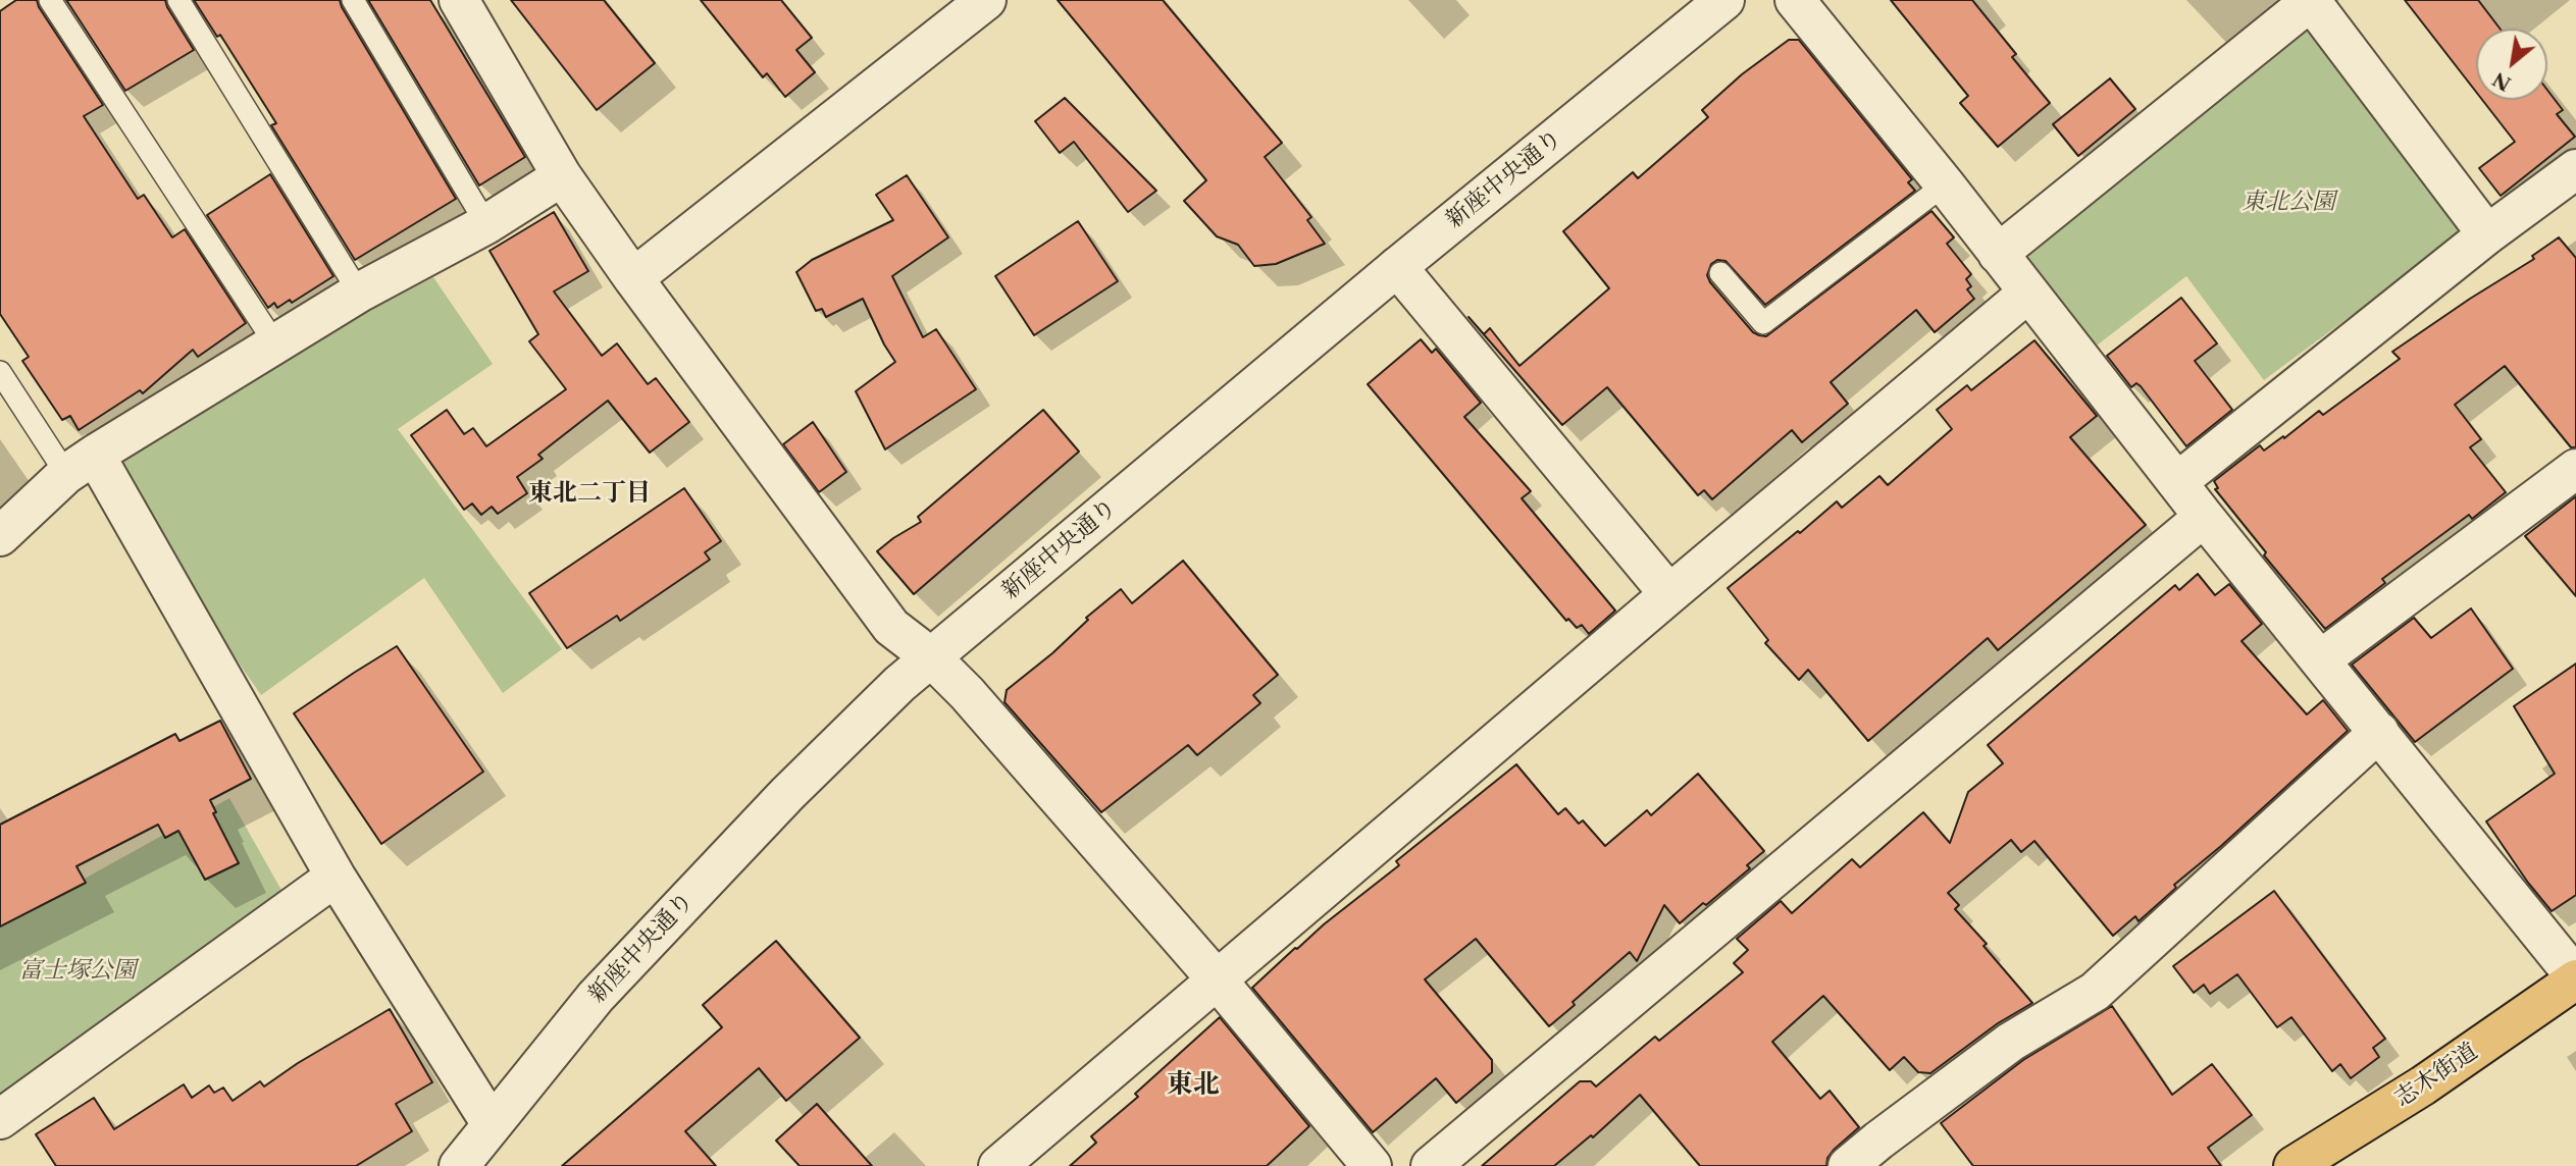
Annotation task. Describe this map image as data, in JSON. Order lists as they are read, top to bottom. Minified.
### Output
{"streets":{"main road":["志木街道"],"street":["新座中央通り"]},"districts":["東北二丁目","東北"],"parks":["東北公園","富士塚公園"],"north":"bottom left"}
